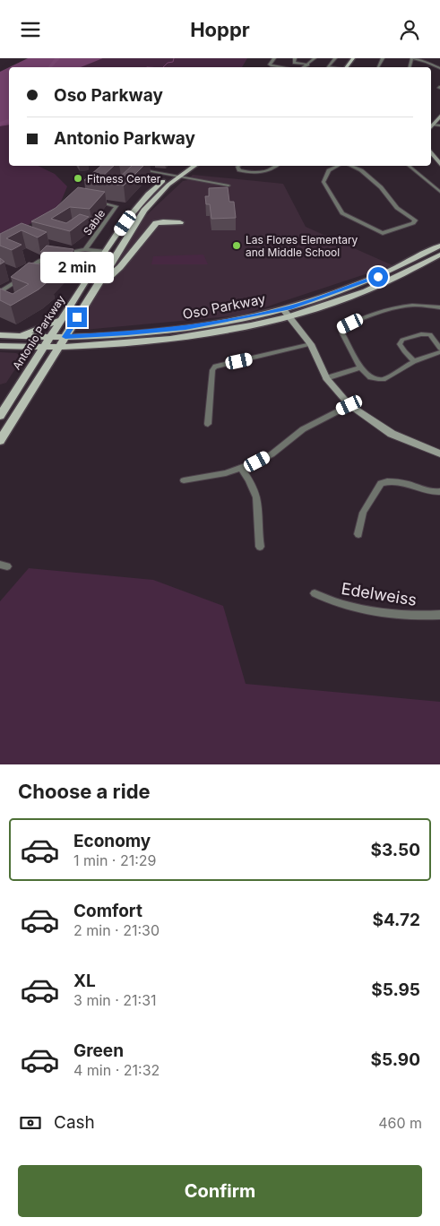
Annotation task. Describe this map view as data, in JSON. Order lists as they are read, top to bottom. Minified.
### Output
{"streets":{"main road":["Oso Parkway","Antonio Parkway"],"street":["Sable","Edelweiss"]},"crossings":[["Sable","Antonio Parkway"],["Oso Parkway","Antonio Parkway"]],"places":["Fitness Center","Las Flores Elementary and Middle School"],"page":{"header":"Hoppr","banner":["Oso Parkway","Antonio Parkway"],"bubble":"2 min","heading":"Choose a ride","list":[{"name":"Economy","note":"1 min · 21:29","value":"$3.50"},{"name":"Comfort","note":"2 min · 21:30","value":"$4.72"},{"name":"XL","note":"3 min · 21:31","value":"$5.95"},{"name":"Green","note":"4 min · 21:32","value":"$5.90"}],"pay":["Cash","460 m"],"buttons":"Confirm"}}
